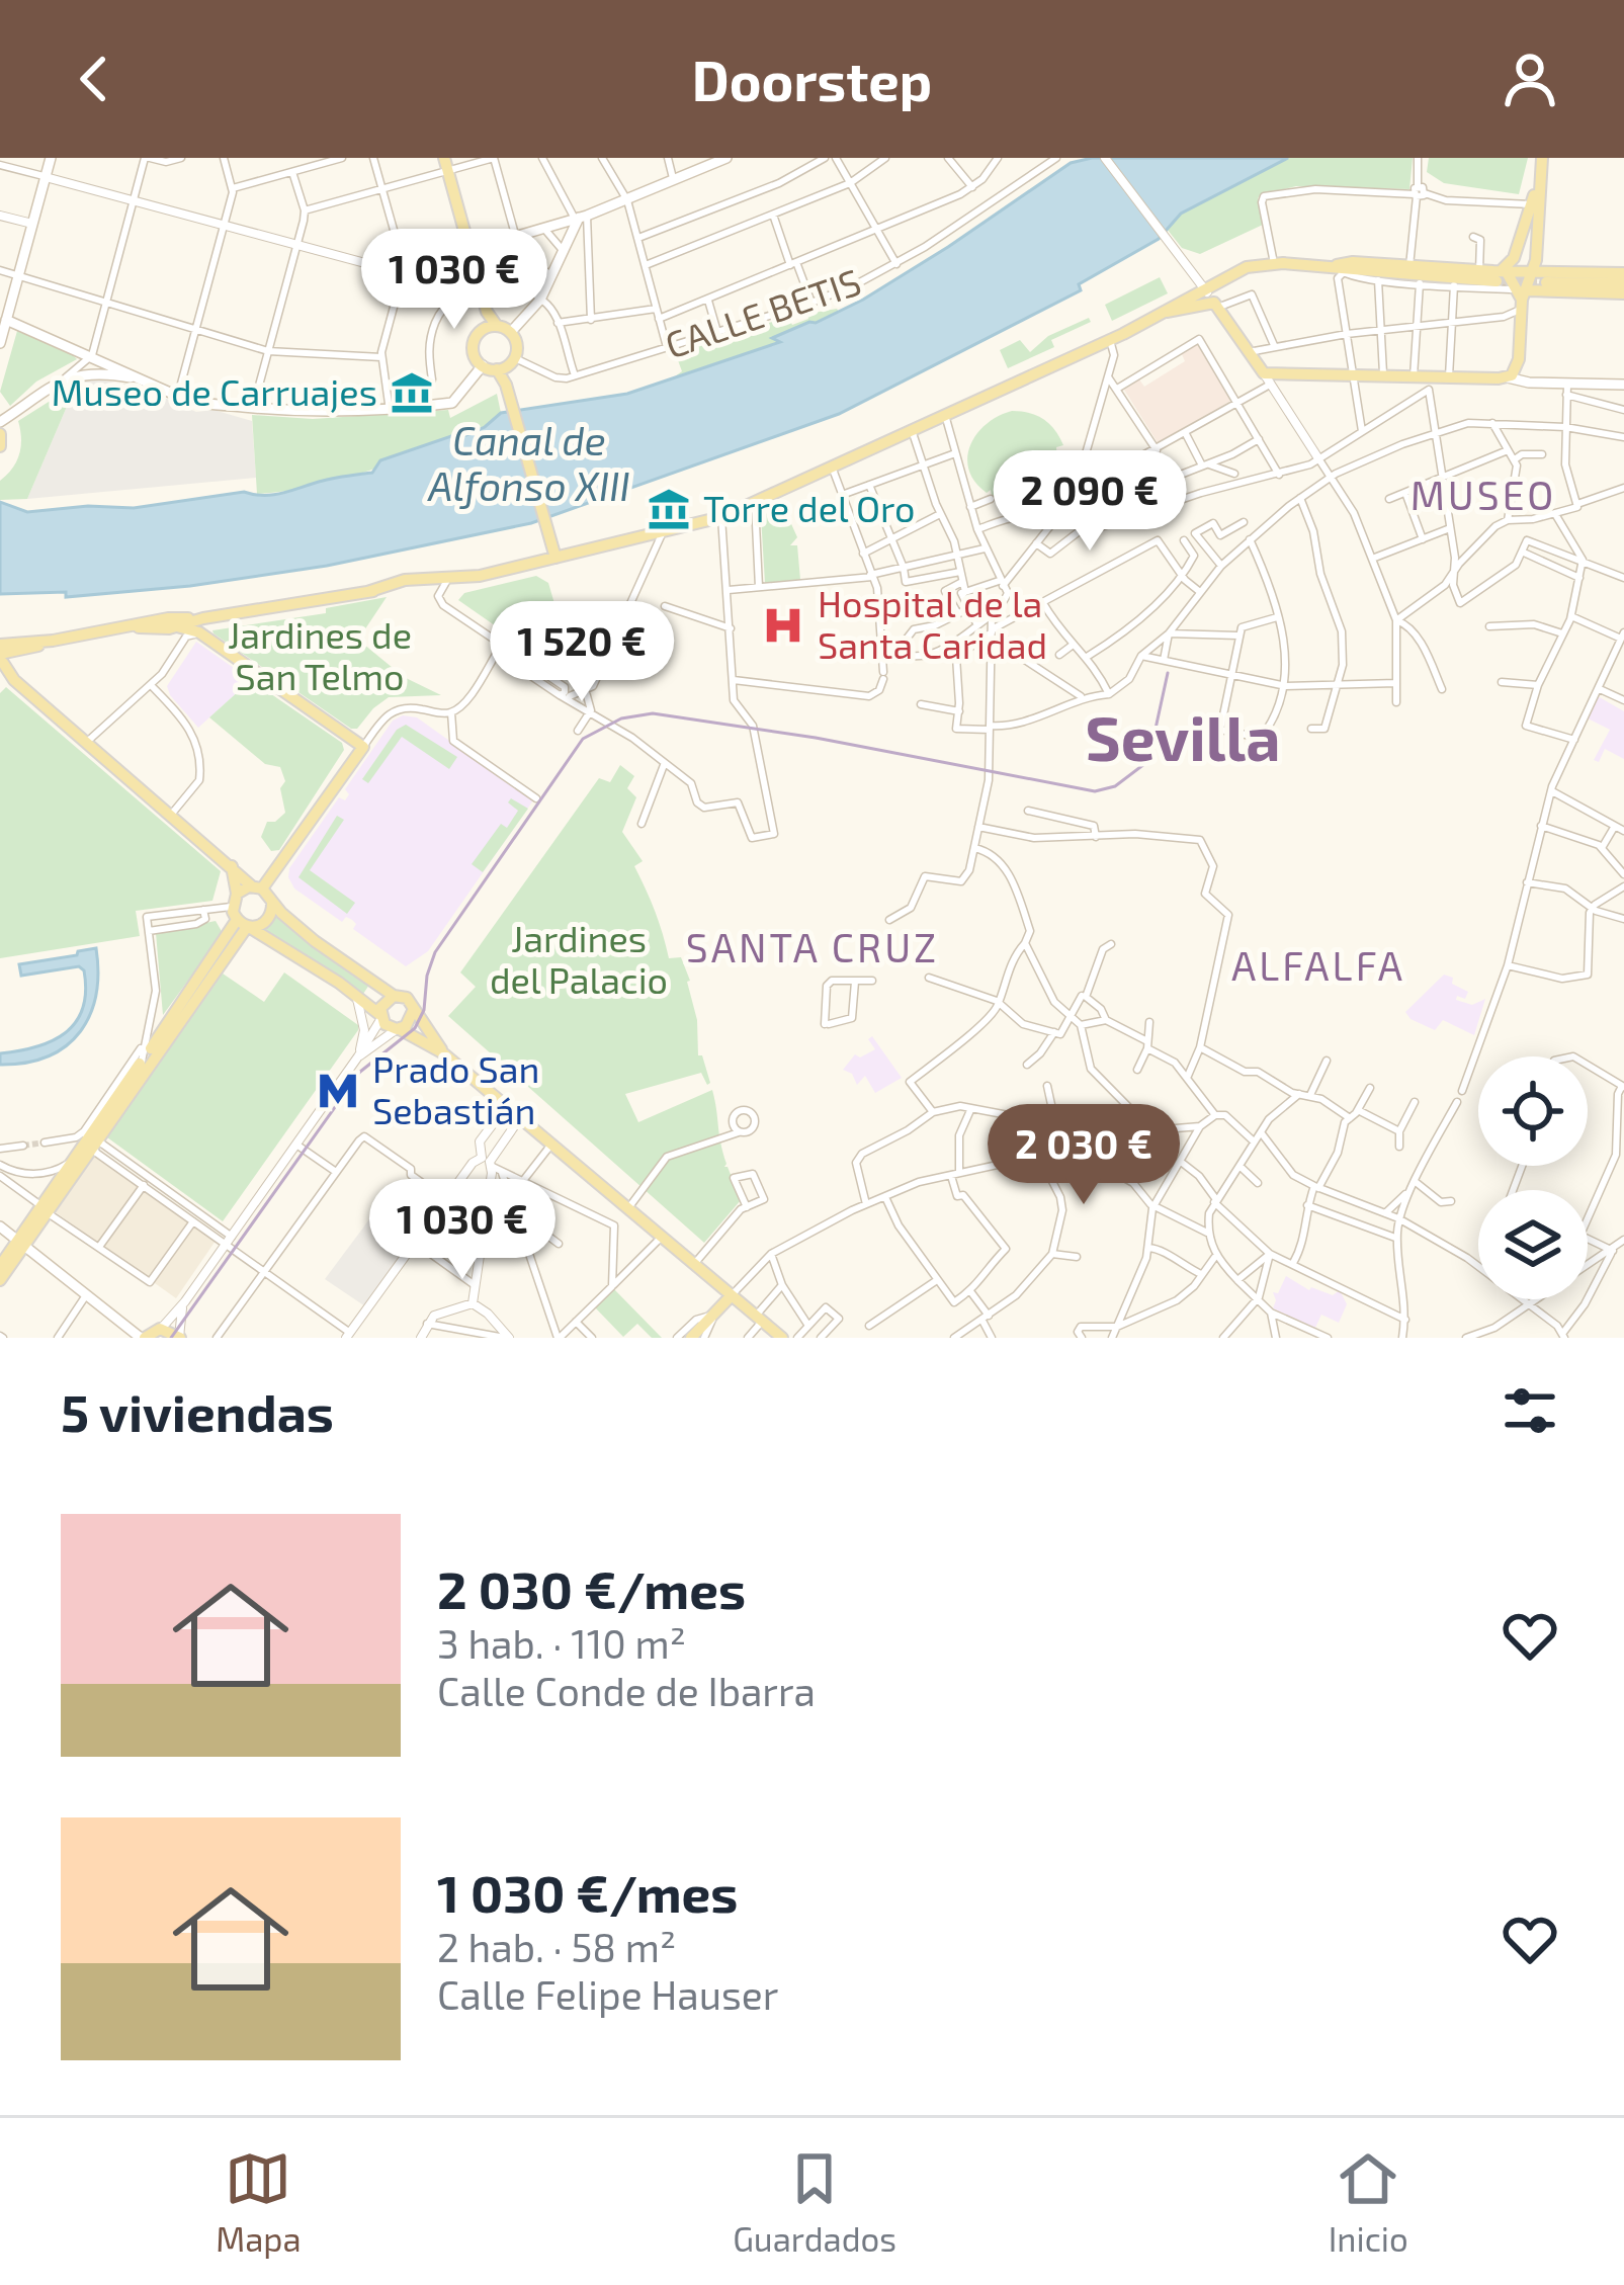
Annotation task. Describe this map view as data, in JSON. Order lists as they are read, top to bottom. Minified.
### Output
{"streets":{"street":["CALLE BETIS"]},"districts":["MUSEO","Sevilla","SANTA CRUZ","ALFALFA"],"water":["Canal de Alfonso XIII"],"parks":["Jardines de San Telmo","Jardines del Palacio"],"places":{"museum":["Museo de Carruajes","Torre del Oro"],"hospital":["Hospital de la Santa Caridad"],"metro station":["Prado San Sebastián"]},"page":{"header":"Doorstep","price":["1 030 €","2 090 €","1 520 €","2 030 €","1 030 €"],"heading":"5 viviendas","list":[{"name":"2 030 €/mes","note":"3 hab. · 110 m² · Calle Conde de Ibarra"},{"name":"1 030 €/mes","note":"2 hab. · 58 m² · Calle Felipe Hauser"}],"tabs":["Mapa","Guardados","Inicio"]}}
